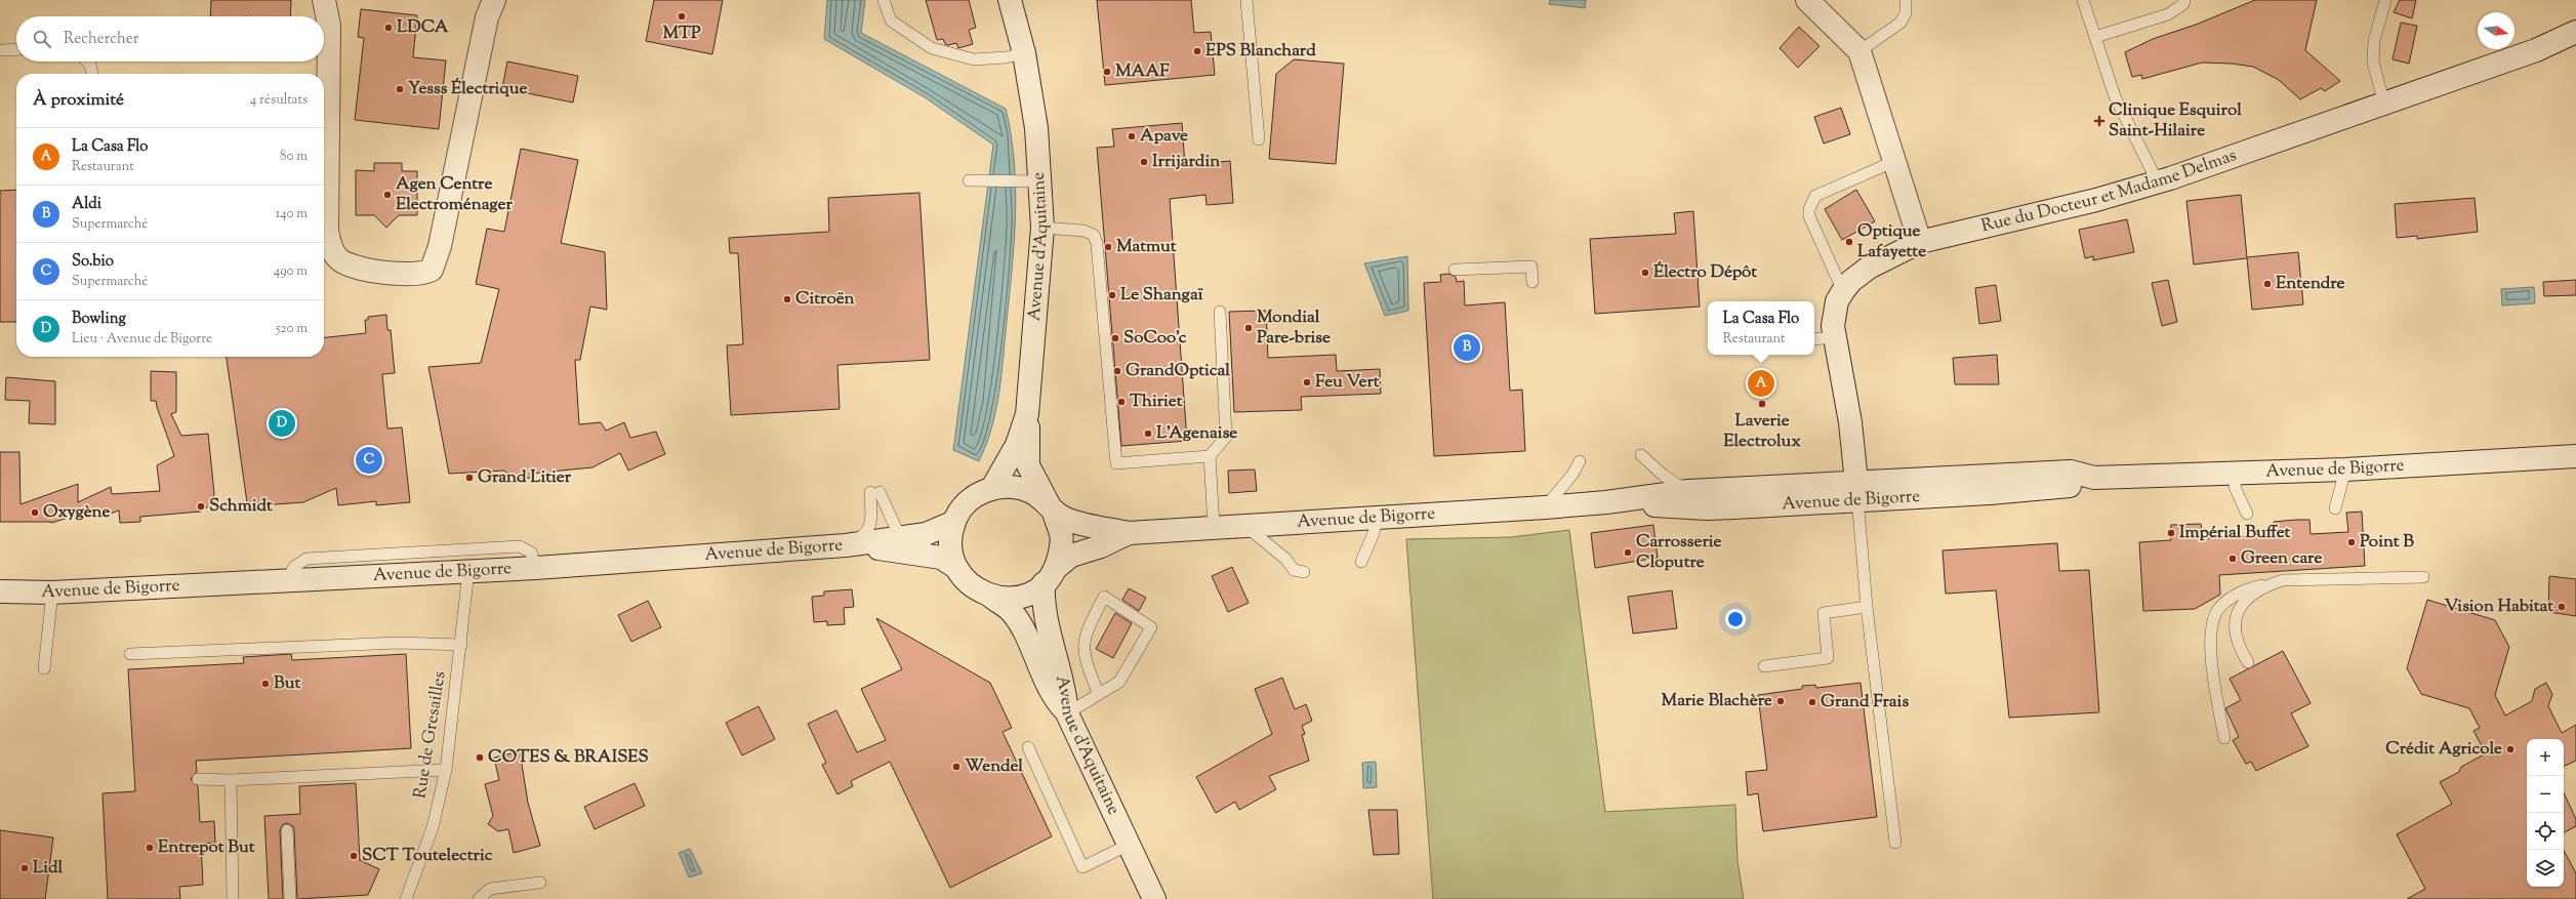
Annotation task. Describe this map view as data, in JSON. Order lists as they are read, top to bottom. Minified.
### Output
{"streets":{"main road":["Rue du Docteur et Madame Delmas","Avenue d'Aquitaine","Avenue de Bigorre"],"lane":["Rue de Gresailles"]},"crossings":[["Rue du Docteur et Madame Delmas","Avenue de Bigorre"],["Avenue d'Aquitaine","Avenue de Bigorre"],["Avenue de Bigorre","Rue de Gresailles"]],"places":{"other":["MTP","LDCA","EPS Blanchard","MAAF","Yesss Électrique","Apave","Irrijardin","Agen Centre Electroménager","Optique Lafayette","Matmut","Électro Dépôt","Entendre","Le Shangaï","Citroën","Mondial Pare-brise","SoCoo'c","GrandOptical","Feu Vert","Thiriet","Laverie Electrolux","L'Agenaise","Grand Litier","Schmidt","Oxygène","Impérial Buffet","Point B","Carrosserie Cloputre","Green care","Vision Habitat","But","Marie Blachère","Grand Frais","Crédit Agricole","COTES & BRAISES","Wendel","Entrepot But","SCT Toutelectric","Lidl"],"health":["Clinique Esquirol Saint-Hilaire"]},"north":"right","page":{"search":"Rechercher","heading":["À proximité","4 résultats"],"list":[{"mark":"A","name":"La Casa Flo","note":"Restaurant","value":"80 m"},{"mark":"B","name":"Aldi","note":"Supermarché","value":"140 m"},{"mark":"C","name":"So.bio","note":"Supermarché","value":"490 m"},{"mark":"D","name":"Bowling","note":"Lieu · Avenue de Bigorre","value":"520 m"}],"popup":["La Casa Flo","Restaurant"],"pins":["B","A","D","C"],"map_buttons":["+","−"]}}
